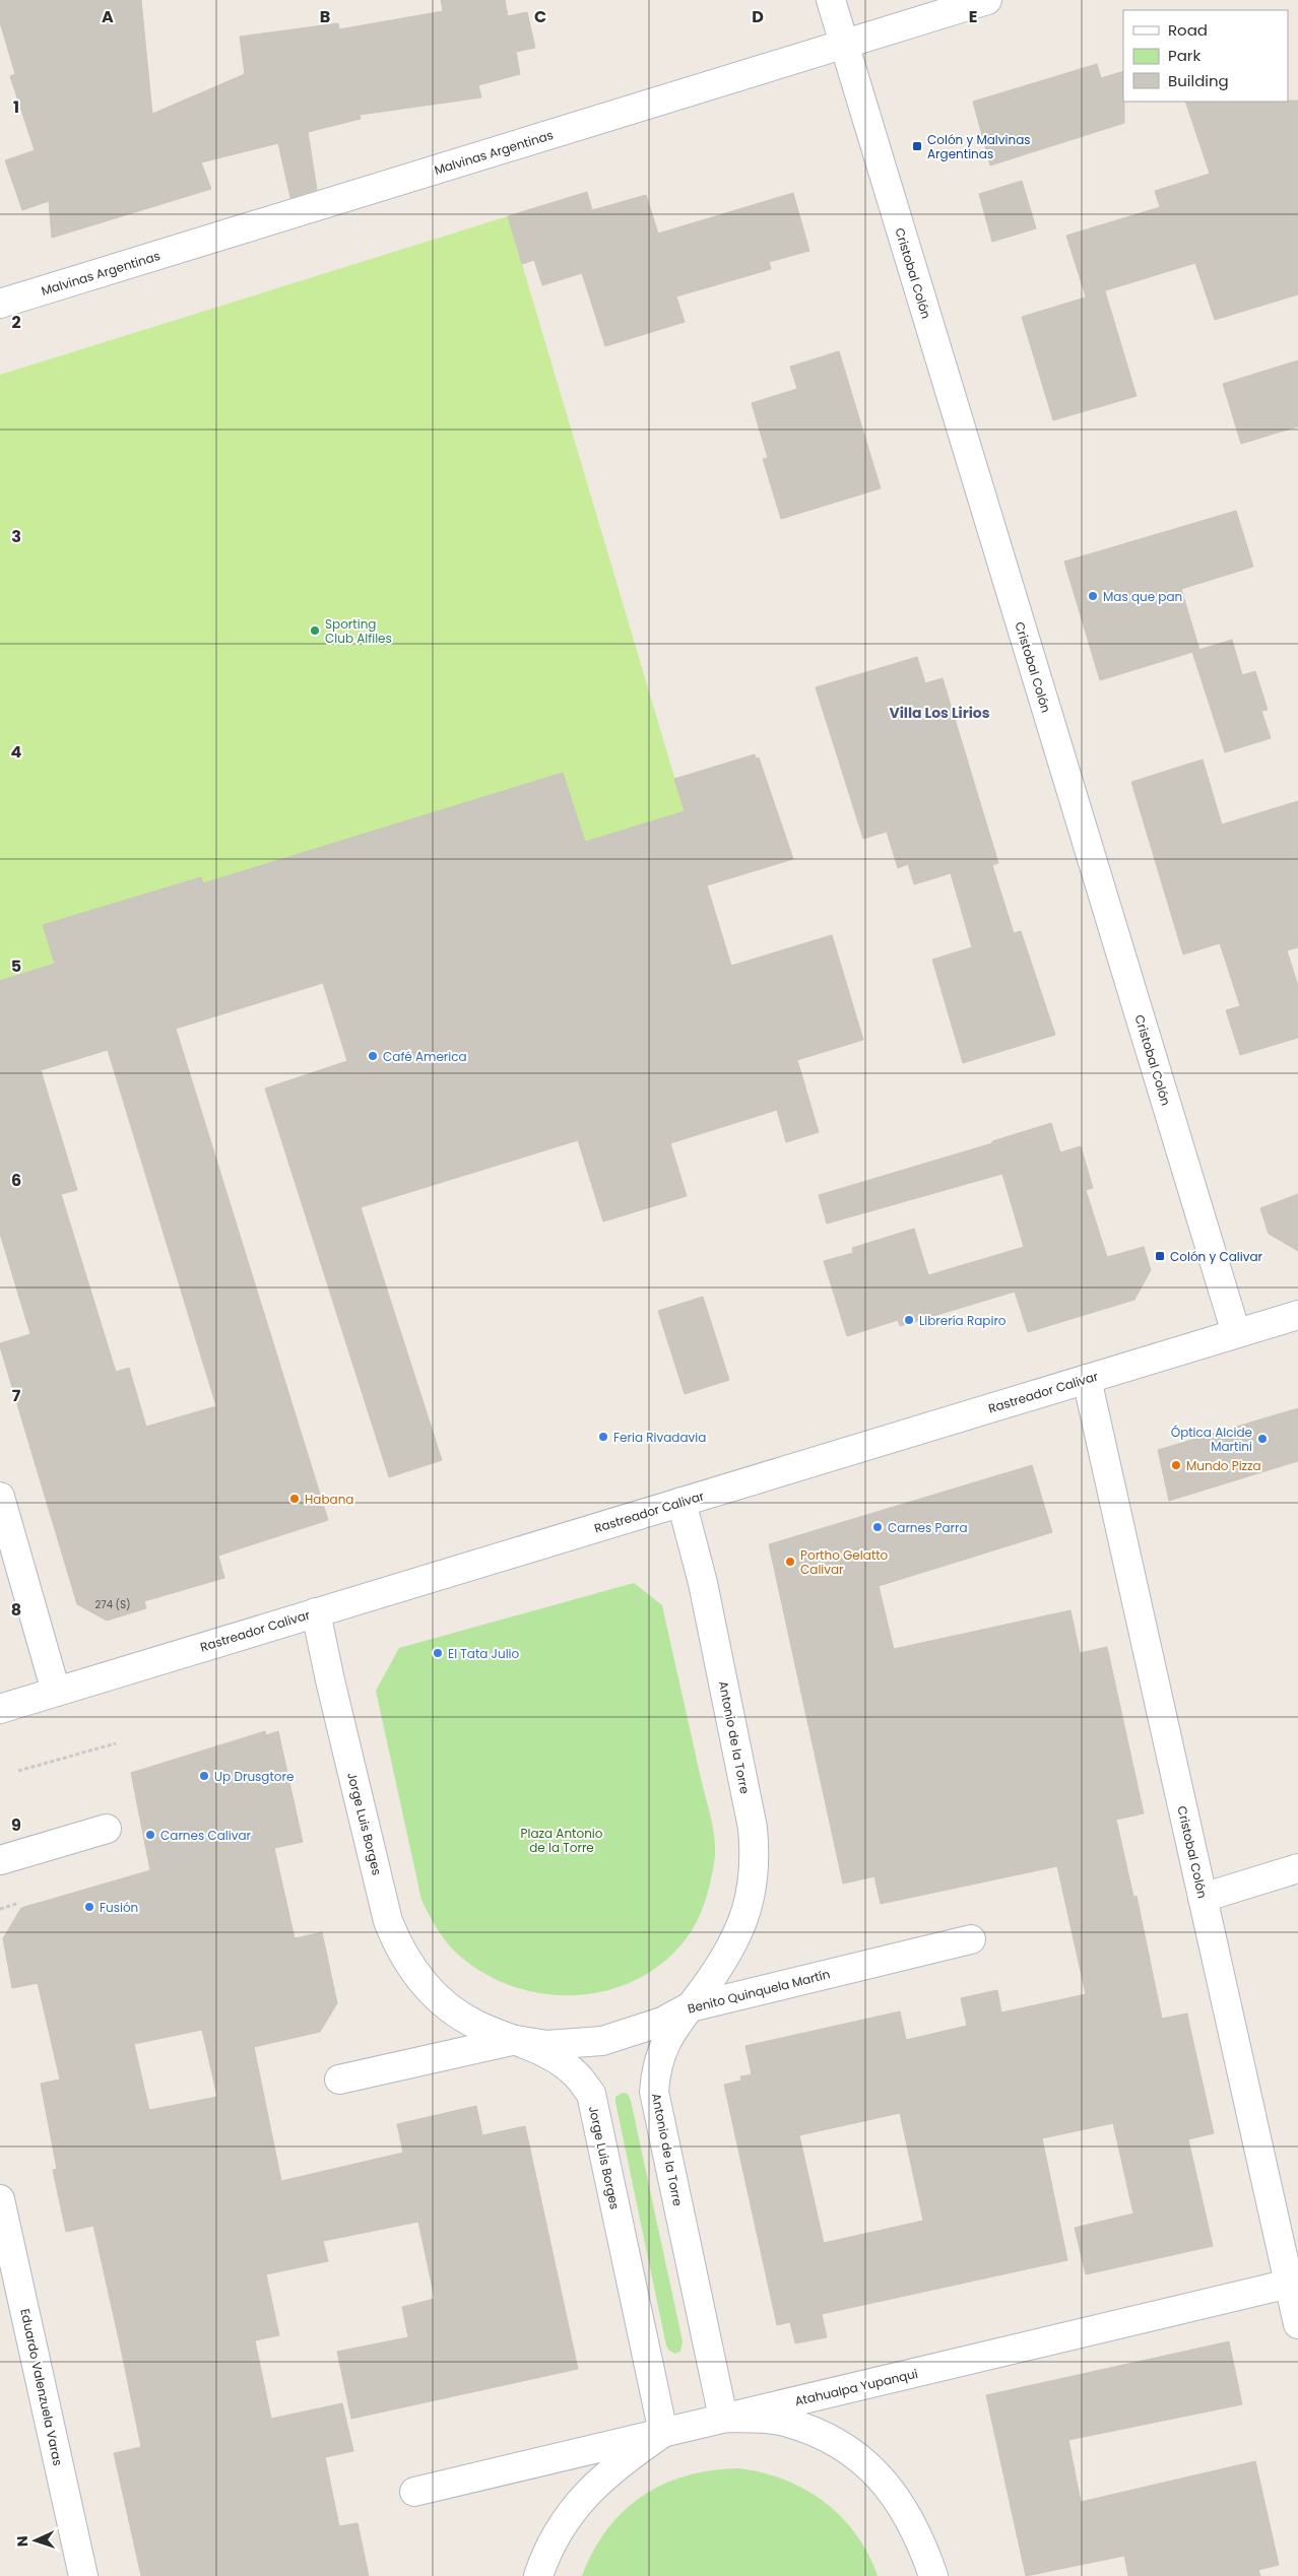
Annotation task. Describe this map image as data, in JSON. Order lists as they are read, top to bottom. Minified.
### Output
{"streets":{"street":["Malvinas Argentinas","Cristobal Colón","Rastreador Calivar","Antonio de la Torre","Jorge Luis Borges","Benito Quinquela Martín","Eduardo Valenzuela Varas","Atahualpa Yupanqui"]},"crossings":[["Malvinas Argentinas","Cristobal Colón"],["Cristobal Colón","Rastreador Calivar"],["Cristobal Colón","Atahualpa Yupanqui"],["Rastreador Calivar","Antonio de la Torre"],["Rastreador Calivar","Jorge Luis Borges"],["Antonio de la Torre","Benito Quinquela Martín"],["Antonio de la Torre","Atahualpa Yupanqui"],["Jorge Luis Borges","Benito Quinquela Martín"],["Jorge Luis Borges","Atahualpa Yupanqui"]],"districts":["Villa Los Lirios"],"parks":["Plaza Antonio de la Torre"],"places":{"transit":["Colón y Malvinas Argentinas","Colón y Calivar"],"other":["Mas que pan","Sporting Club Alfiles","Café America","Librería Rapiro","Feria Rivadavia","Óptica Alcide Martini","Mundo Pizza","Habana","Carnes Parra","Portho Gelatto Calivar","El Tata Julio","Up Drusgtore","Carnes Calivar","Fusión"]},"house_numbers":["274 (S)"],"legend":["Road","Park","Building"],"north":"left","grid":{"columns":["A","B","C","D","E"],"rows":["1","2","3","4","5","6","7","8","9"]}}
